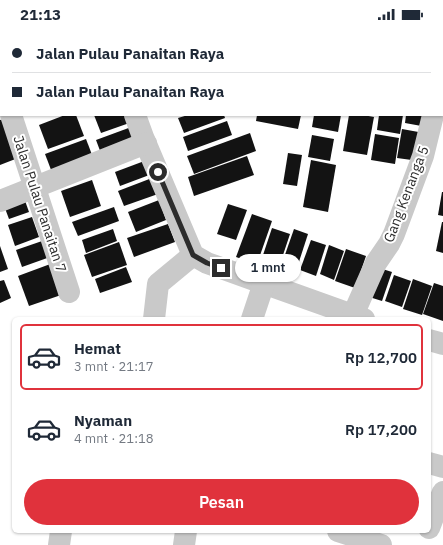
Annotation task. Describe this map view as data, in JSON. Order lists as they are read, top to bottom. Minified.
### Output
{"streets":{"street":["Gang Kenanga 5","Jalan Pulau Panaitan 7"]},"page":{"status":"21:13","banner":["Jalan Pulau Panaitan Raya","Jalan Pulau Panaitan Raya"],"bubble":"1 mnt","list":[{"name":"Hemat","note":"3 mnt · 21:17","value":"Rp 12,700"},{"name":"Nyaman","note":"4 mnt · 21:18","value":"Rp 17,200"}],"buttons":"Pesan"}}
